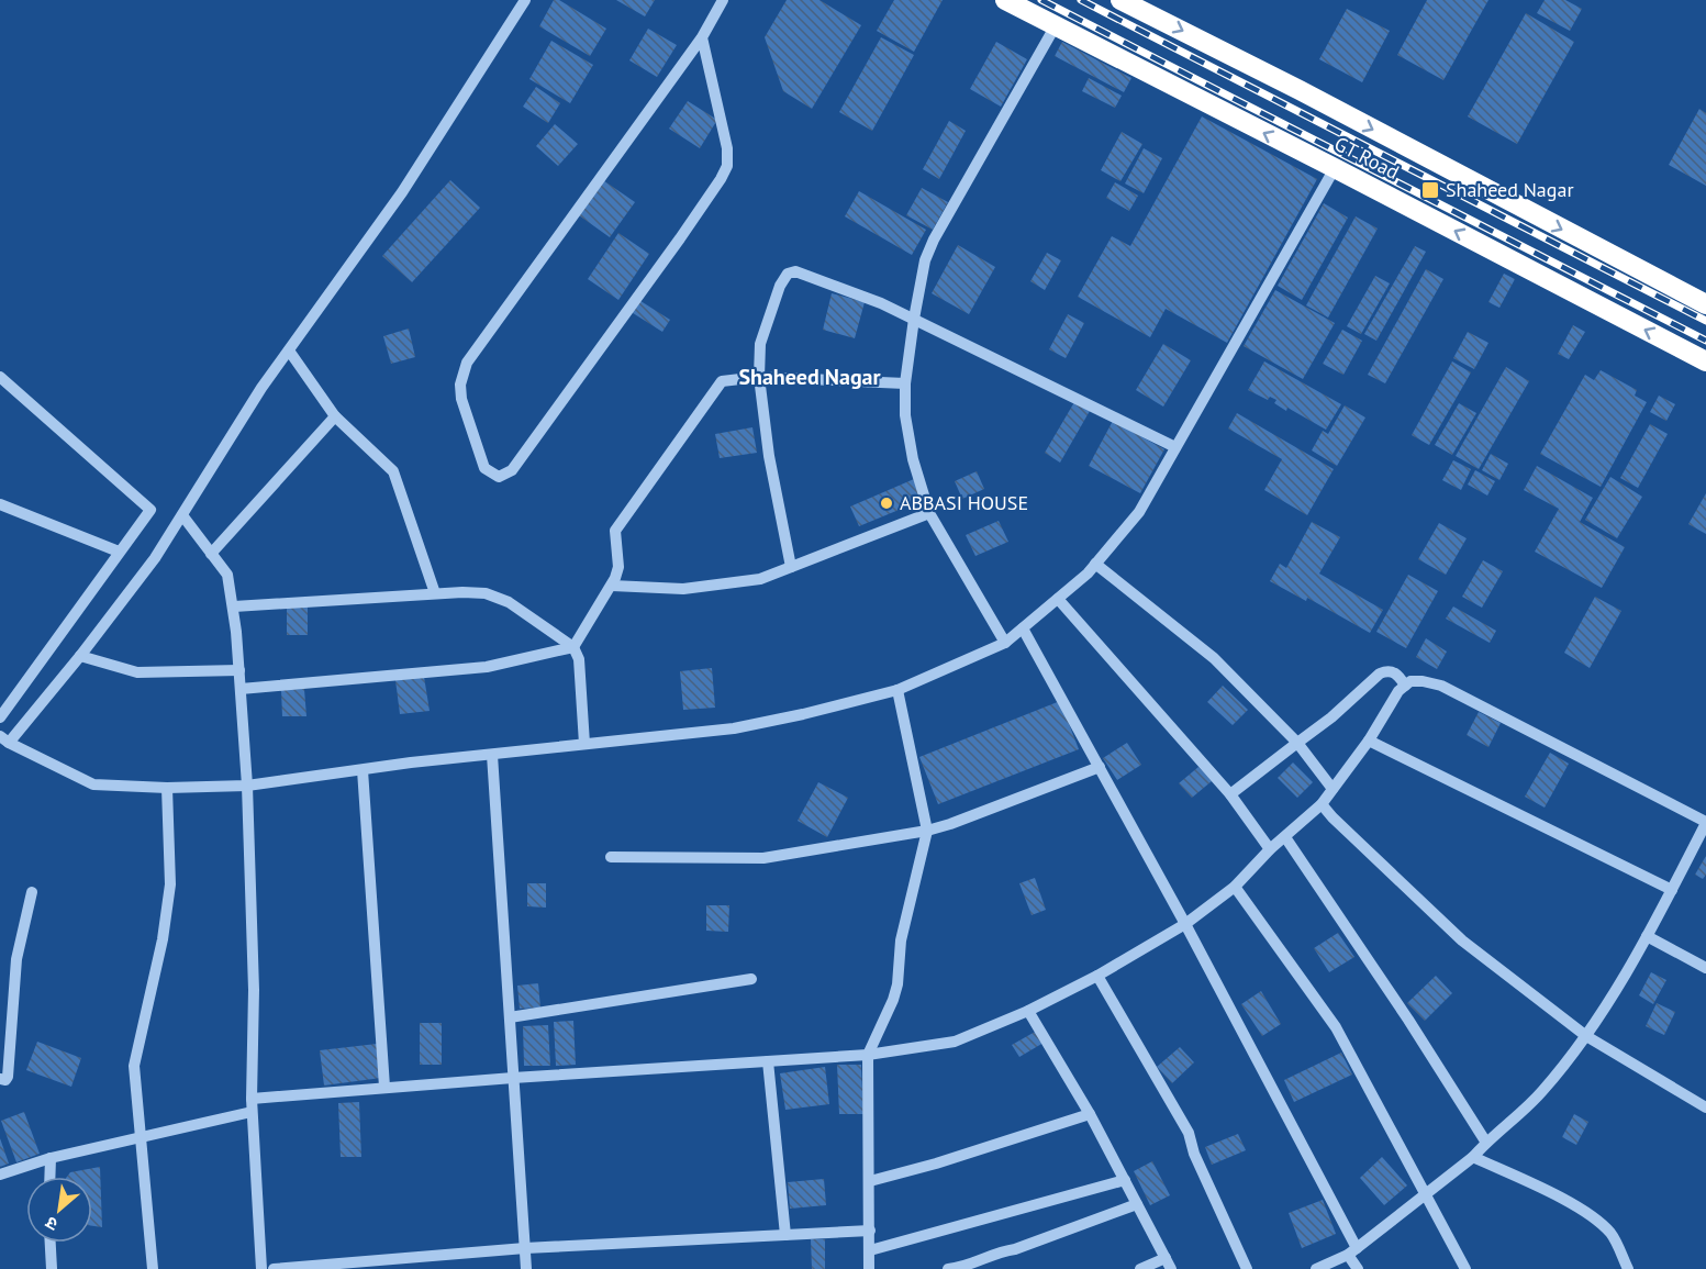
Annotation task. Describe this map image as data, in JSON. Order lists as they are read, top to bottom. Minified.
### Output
{"streets":{"highway":["GT Road"]},"districts":["Shaheed Nagar"],"places":{"transit":["Shaheed Nagar"],"other":["ABBASI HOUSE"]},"north":"bottom left"}
